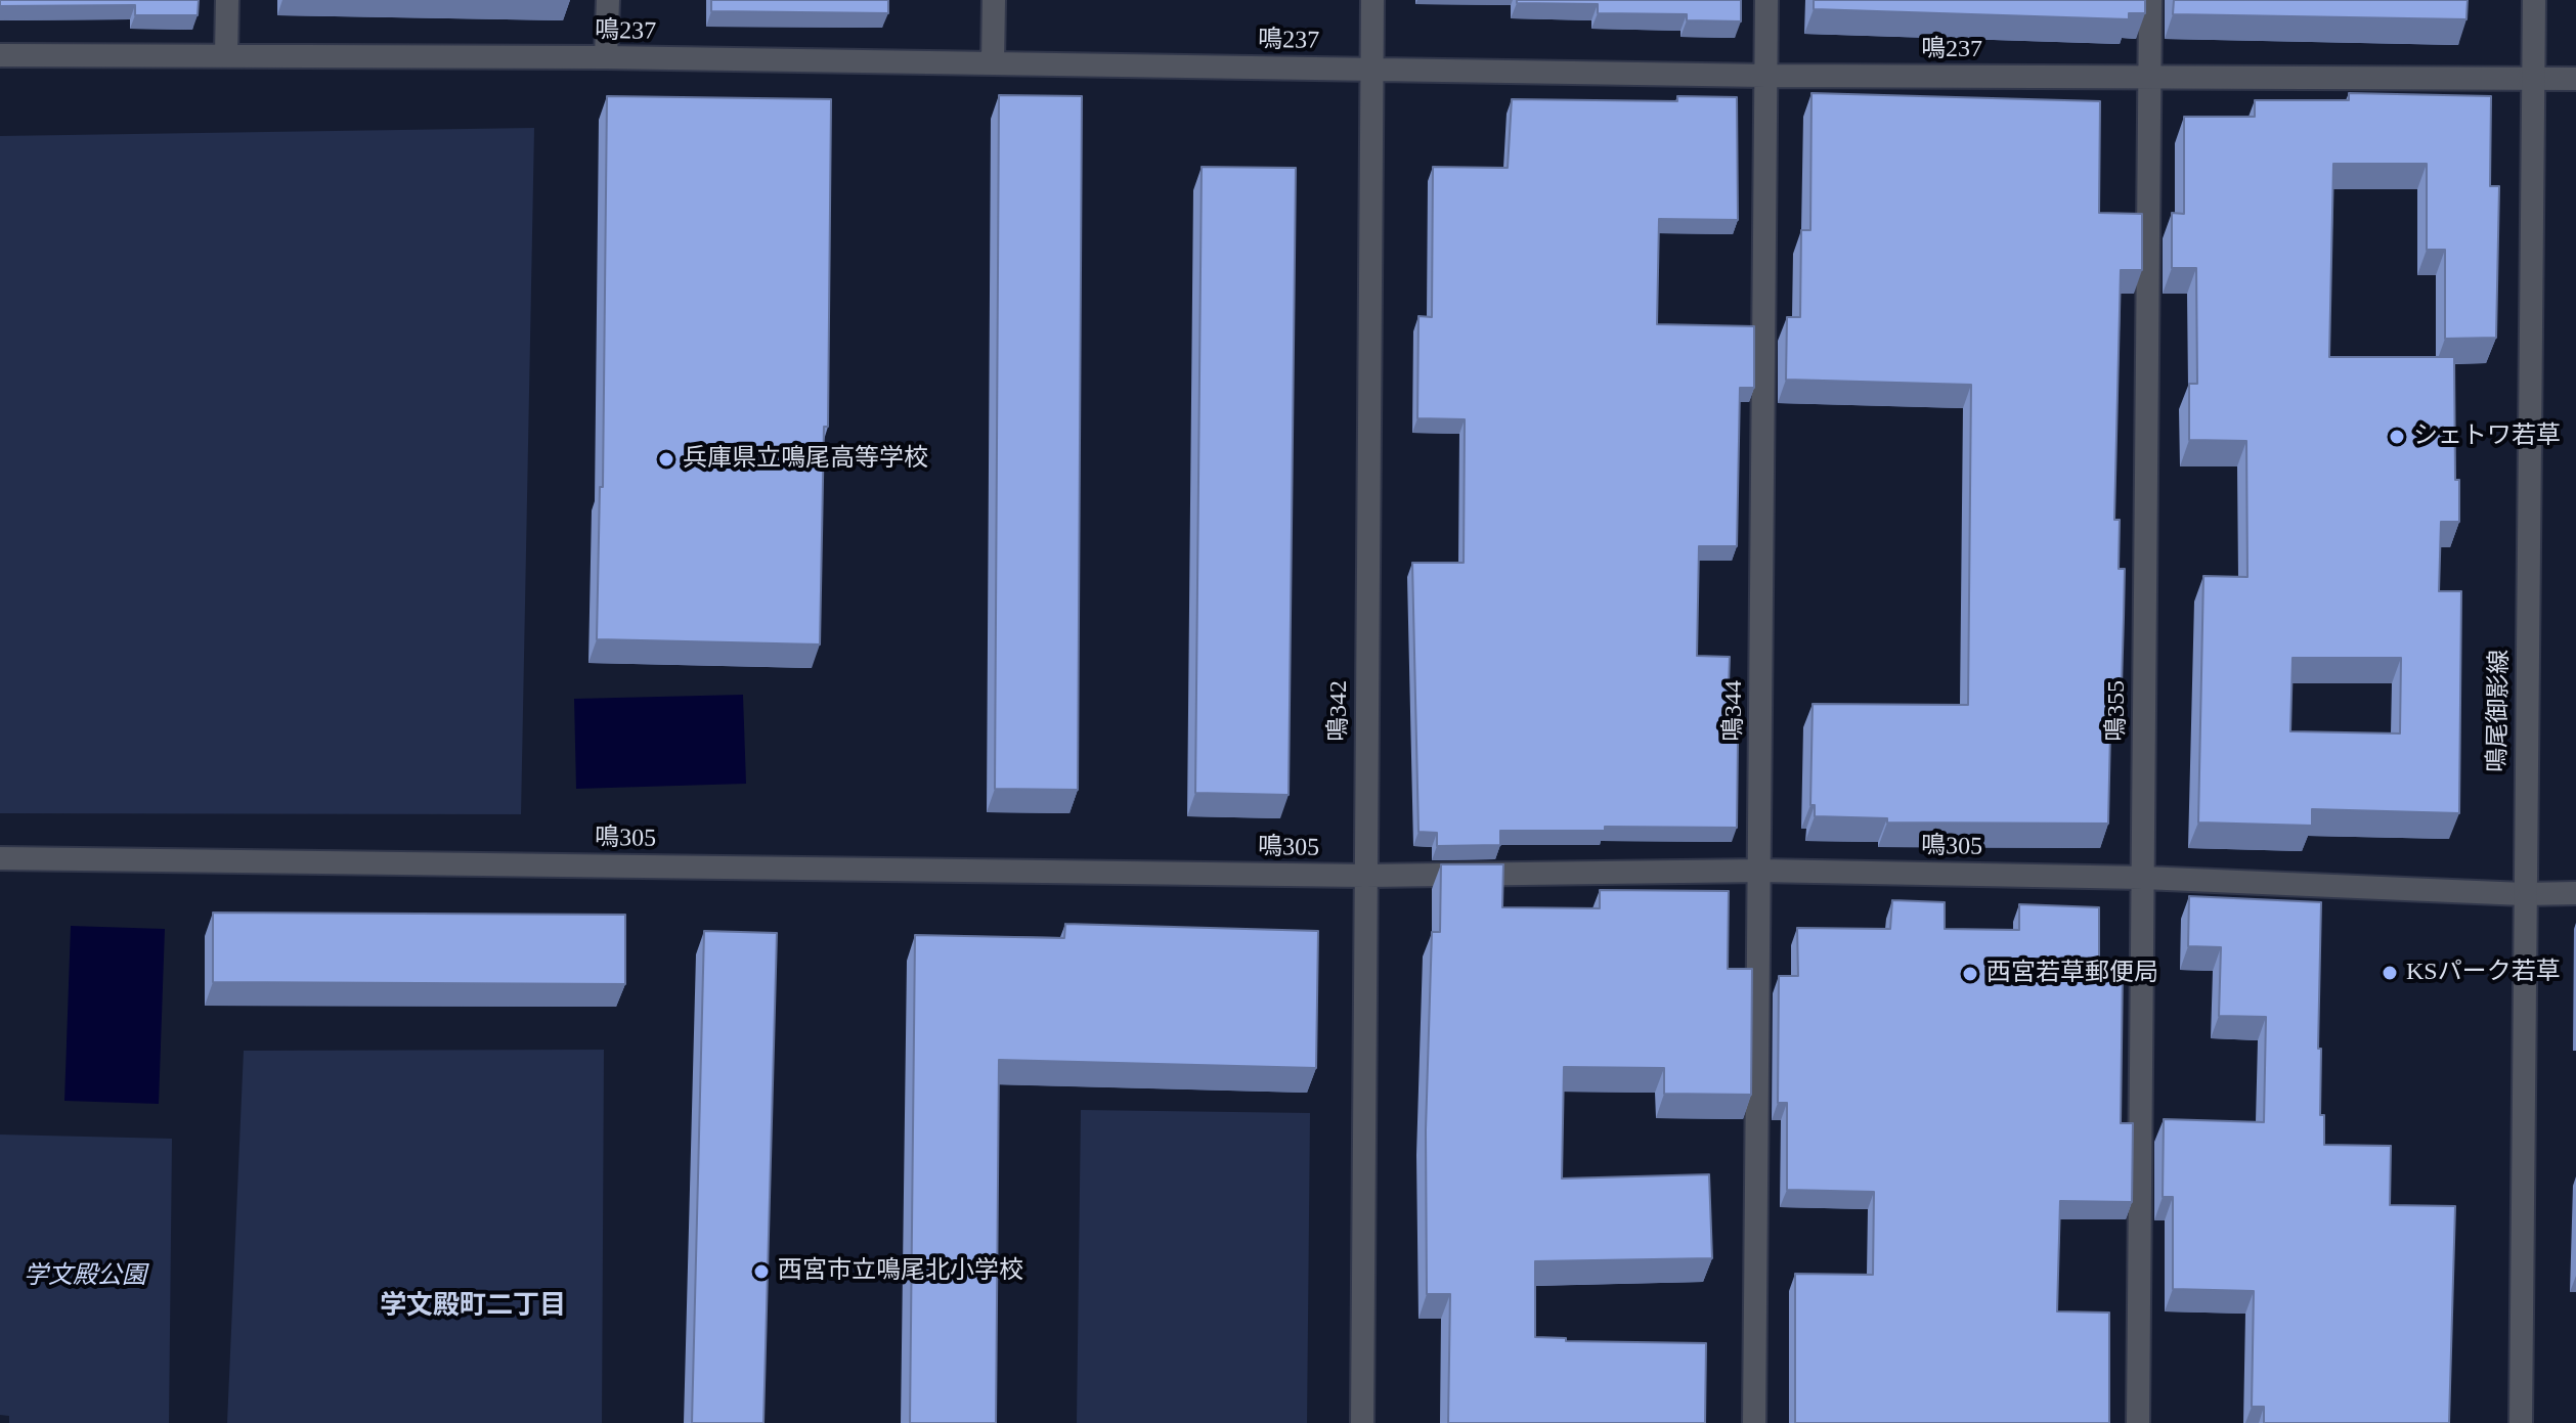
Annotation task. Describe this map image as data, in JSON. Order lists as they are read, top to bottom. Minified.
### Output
{"streets":{"street":["鳴237","鳴342","鳴344","鳴355","鳴尾御影線","鳴305"]},"crossings":[["鳴237","鳴342"],["鳴237","鳴344"],["鳴237","鳴355"],["鳴237","鳴尾御影線"],["鳴342","鳴305"],["鳴344","鳴305"],["鳴355","鳴305"],["鳴尾御影線","鳴305"]],"districts":["学文殿町二丁目"],"parks":["学文殿公園"],"places":["シェトワ若草","兵庫県立鳴尾高等学校","KSパーク若草","西宮若草郵便局","西宮市立鳴尾北小学校"]}
